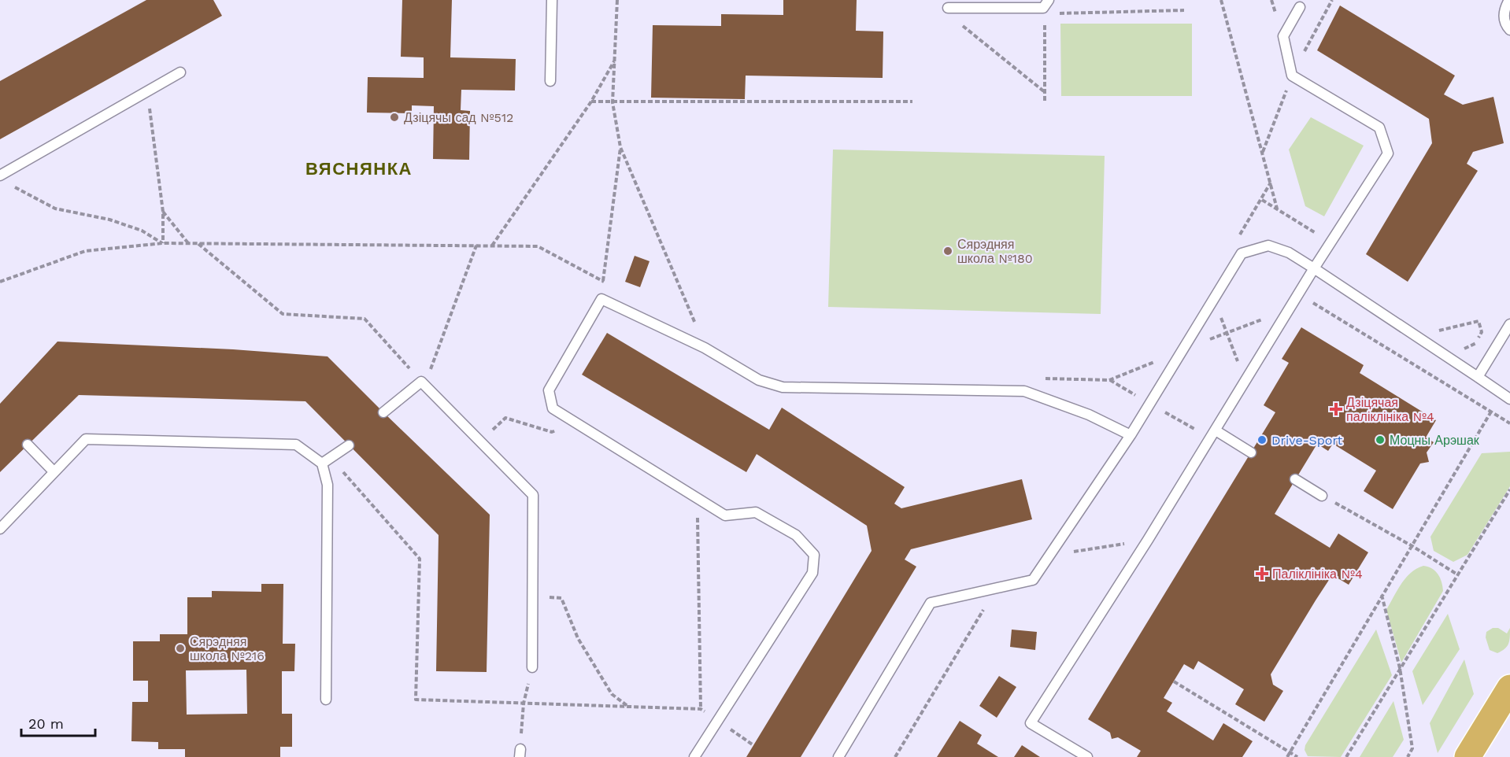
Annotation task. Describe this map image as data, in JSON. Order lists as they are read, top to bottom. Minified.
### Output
{"districts":["ВЯСНЯНКА"],"places":{"other":["Дзіцячы сад №512","Сярэдняя школа №180","Drive-Sport","Моцны Арэшак","Сярэдняя школа №216"],"health":["Дзіцячая паліклініка №4","Паліклініка №4"]},"scale_bar":"20 m"}
